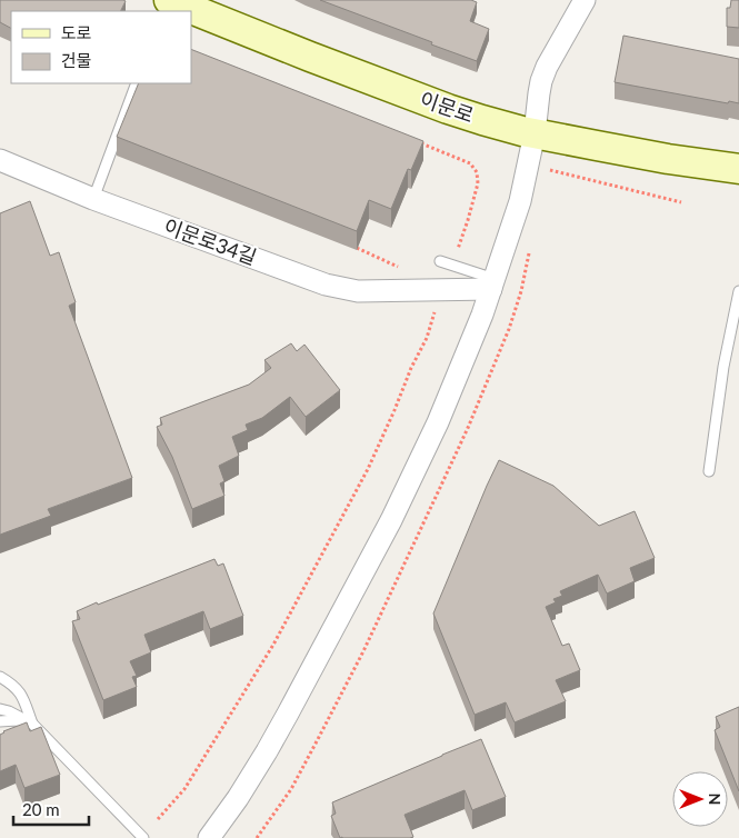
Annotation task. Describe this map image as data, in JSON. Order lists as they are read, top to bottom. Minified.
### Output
{"streets":{"main road":["이문로"],"street":["이문로34길"]},"legend":["도로","건물"],"scale_bar":"20 m","north":"right"}
